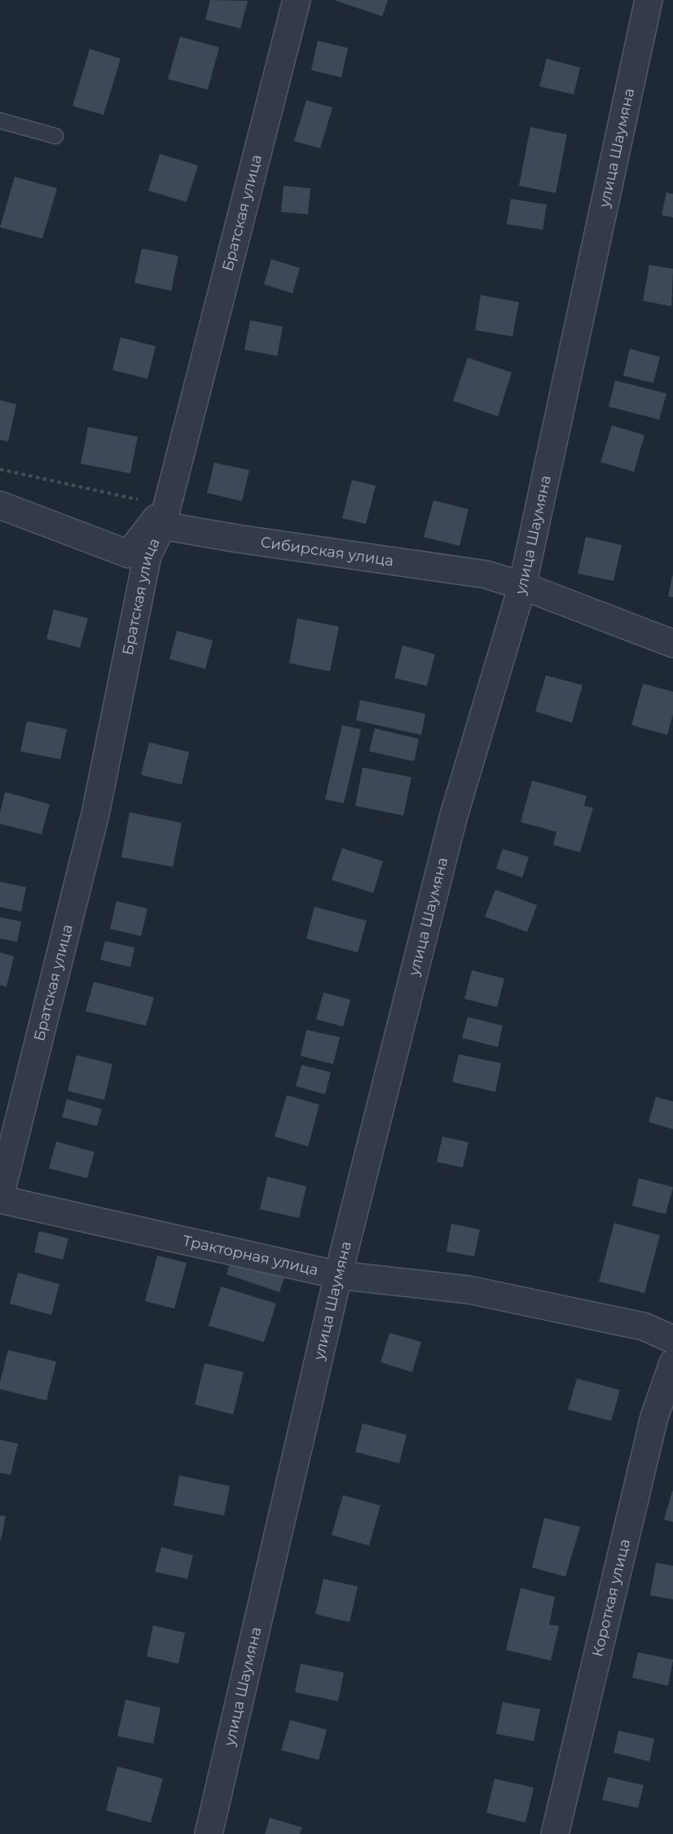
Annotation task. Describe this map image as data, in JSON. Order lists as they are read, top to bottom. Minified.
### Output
{"streets":{"street":["улица Шаумяна","Братская улица","Сибирская улица","Тракторная улица","Короткая улица"]},"crossings":[["улица Шаумяна","Сибирская улица"],["улица Шаумяна","Тракторная улица"],["Братская улица","Сибирская улица"],["Братская улица","Тракторная улица"]]}
